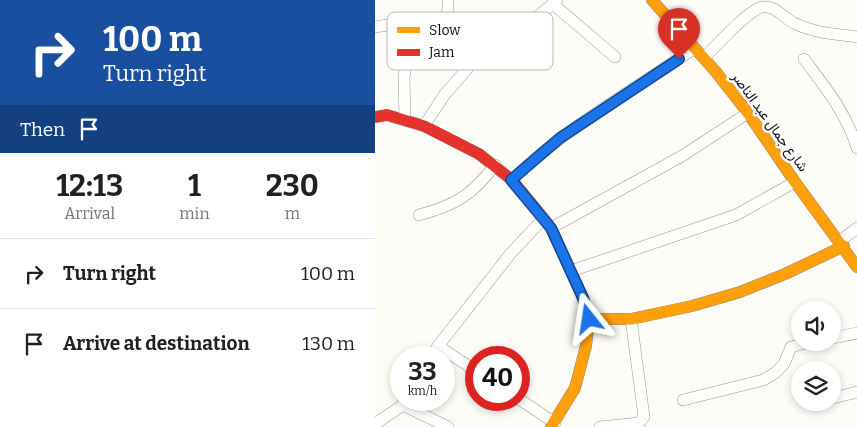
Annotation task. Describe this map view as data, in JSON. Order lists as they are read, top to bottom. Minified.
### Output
{"streets":{"street":["شارع جمال عبد الناصر"]},"legend":["Slow","Jam"],"page":{"turn":["100 m","Turn right"],"then":"Then","eta":["12:13","Arrival","1","min","230","m"],"list":[{"name":"Turn right","value":"100 m"},{"name":"Arrive at destination","value":"130 m"}],"speed":"33 km/h","limit":"40"}}
